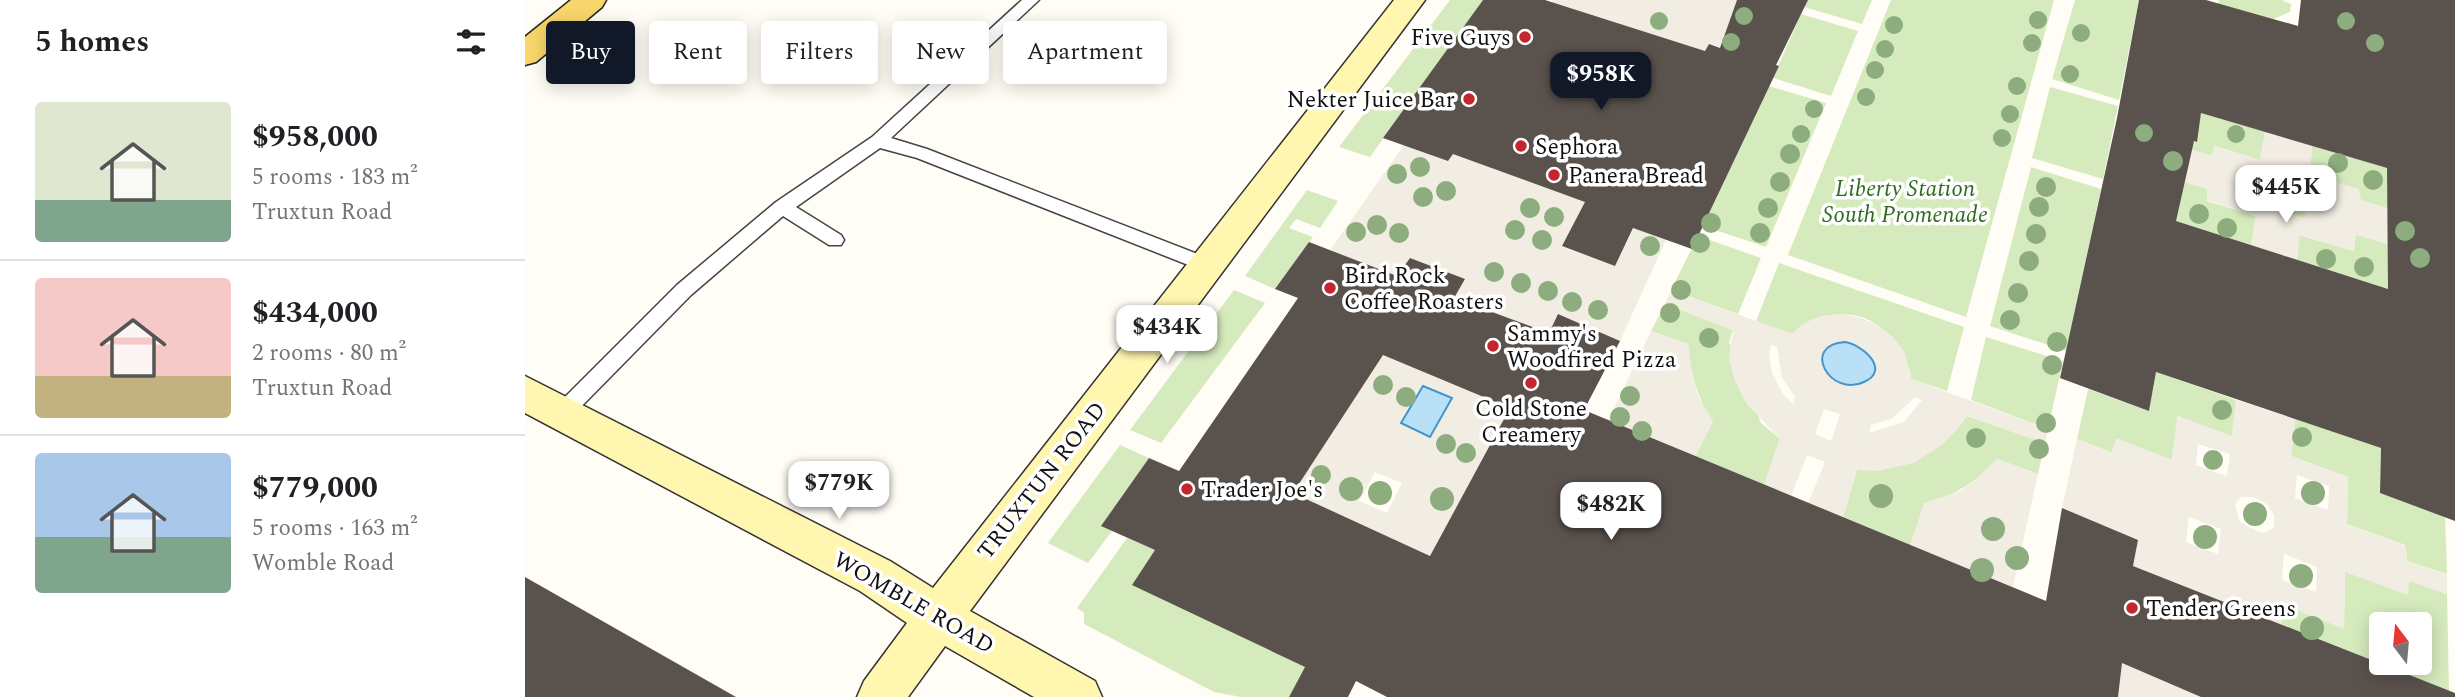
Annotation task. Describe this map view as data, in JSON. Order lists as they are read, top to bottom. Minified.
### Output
{"streets":{"street":["TRUXTUN ROAD","WOMBLE ROAD"]},"crossings":[["TRUXTUN ROAD","WOMBLE ROAD"]],"parks":["Liberty Station South Promenade"],"places":["Five Guys","Nekter Juice Bar","Sephora","Panera Bread","Bird Rock Coffee Roasters","Sammy's Woodfired Pizza","Cold Stone Creamery","Trader Joe's","Tender Greens"],"north":"top","page":{"heading":"5 homes","chip":["Buy","Rent","Filters","New","Apartment"],"price":["$958K","$445K","$434K","$779K","$482K"],"list":[{"name":"$958,000","note":"5 rooms · 183 m² · Truxtun Road"},{"name":"$434,000","note":"2 rooms · 80 m² · Truxtun Road"},{"name":"$779,000","note":"5 rooms · 163 m² · Womble Road"}]}}
